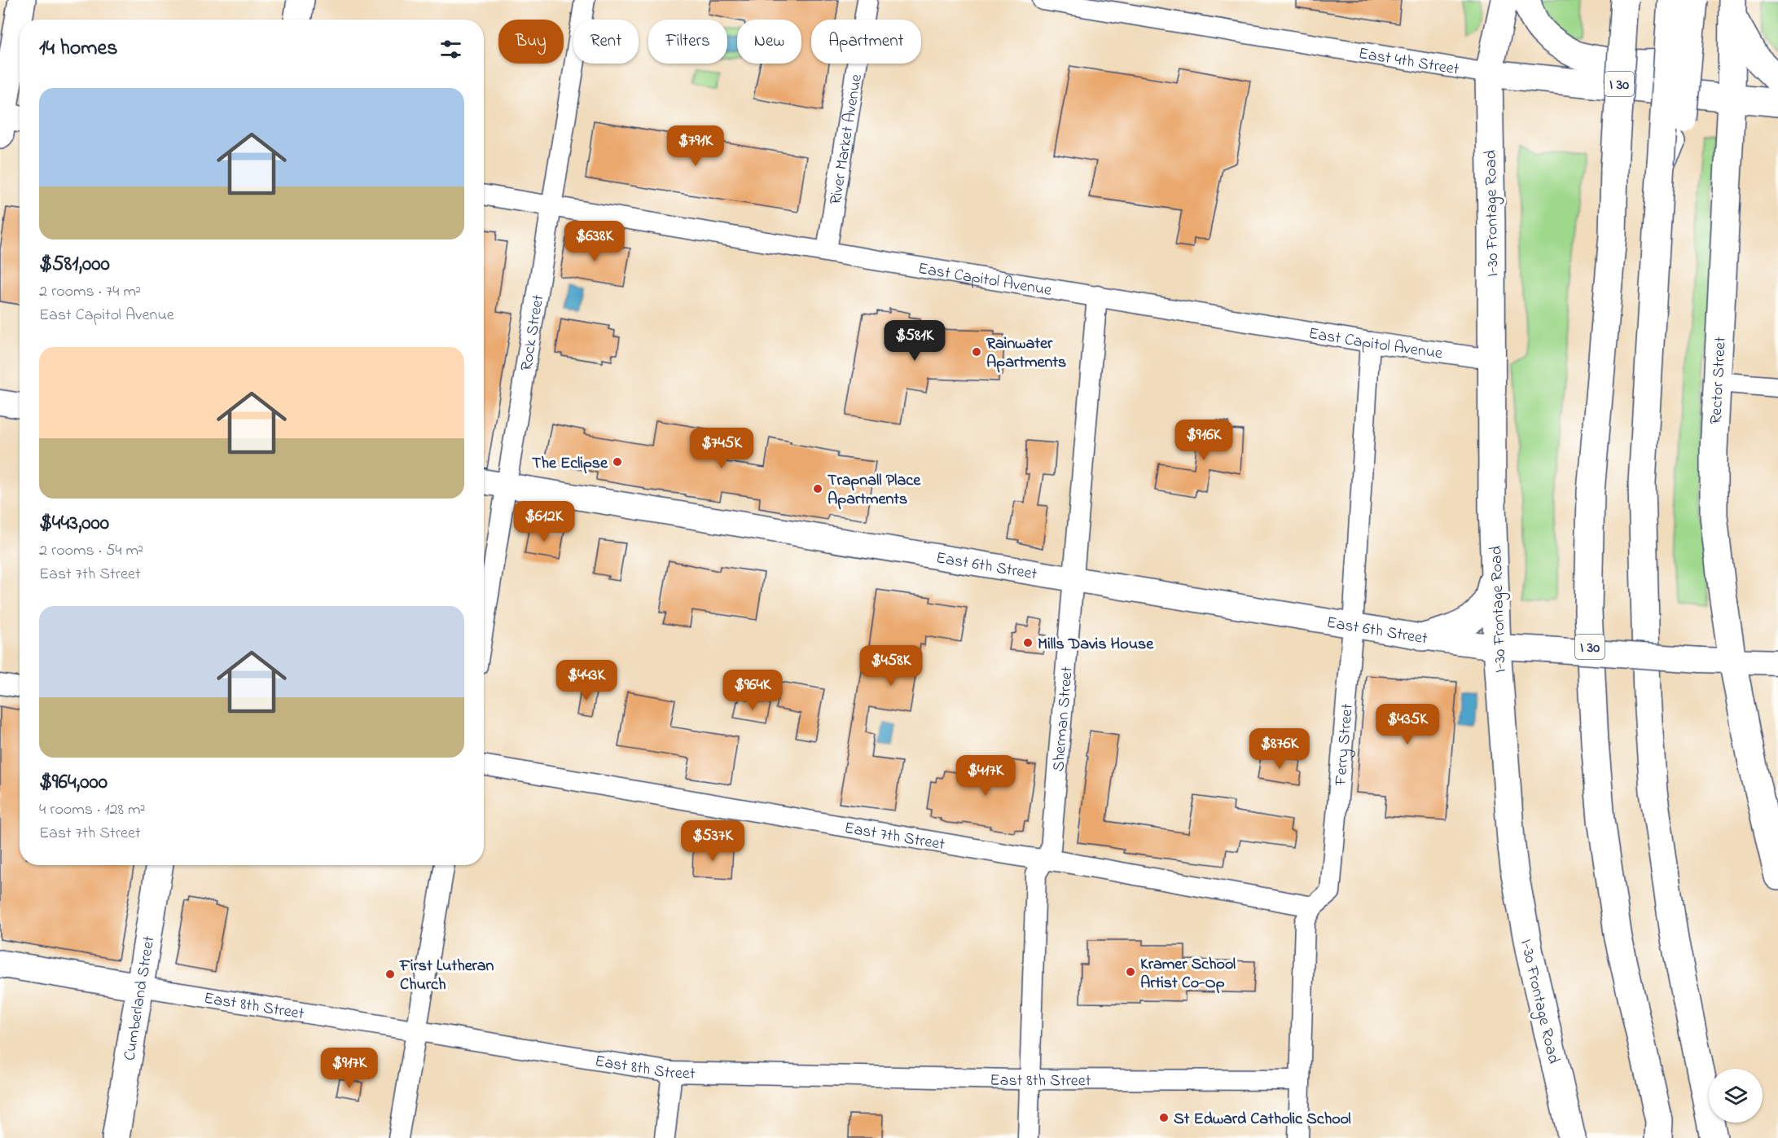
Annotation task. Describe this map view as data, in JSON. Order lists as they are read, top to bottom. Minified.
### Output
{"streets":{"main road":["East 4th Street","I 30","I-30 Frontage Road","Rector Street","Cumberland Street","East 8th Street"],"street":["River Market Avenue","East Capitol Avenue","Rock Street","East 6th Street","Sherman Street","Ferry Street","East 7th Street"]},"crossings":[["East 4th Street","I-30 Frontage Road"],["East 4th Street","Rector Street"],["River Market Avenue","East Capitol Avenue"],["I-30 Frontage Road","East Capitol Avenue"],["I-30 Frontage Road","East 6th Street"],["East Capitol Avenue","Rock Street"],["East Capitol Avenue","Sherman Street"],["East Capitol Avenue","Ferry Street"],["Rock Street","East 6th Street"],["Rector Street","East 6th Street"],["East 6th Street","Sherman Street"],["East 6th Street","Ferry Street"],["Sherman Street","East 7th Street"],["Sherman Street","East 8th Street"],["Ferry Street","East 7th Street"],["Ferry Street","East 8th Street"],["Cumberland Street","East 8th Street"]],"places":["Rainwater Apartments","The Eclipse","Trapnall Place Apartments","Mills Davis House","Kramer School Artist Co-Op","First Lutheran Church","St Edward Catholic School"],"page":{"chip":["Buy","Rent","Filters","New","Apartment"],"heading":"14 homes","list":[{"name":"$581,000","note":"2 rooms · 74 m² · East Capitol Avenue"},{"name":"$443,000","note":"2 rooms · 54 m² · East 7th Street"},{"name":"$964,000","note":"4 rooms · 128 m² · East 7th Street"}],"price":["$791K","$638K","$581K","$916K","$745K","$612K","$458K","$443K","$964K","$435K","$876K","$417K","$537K","$917K"]}}
